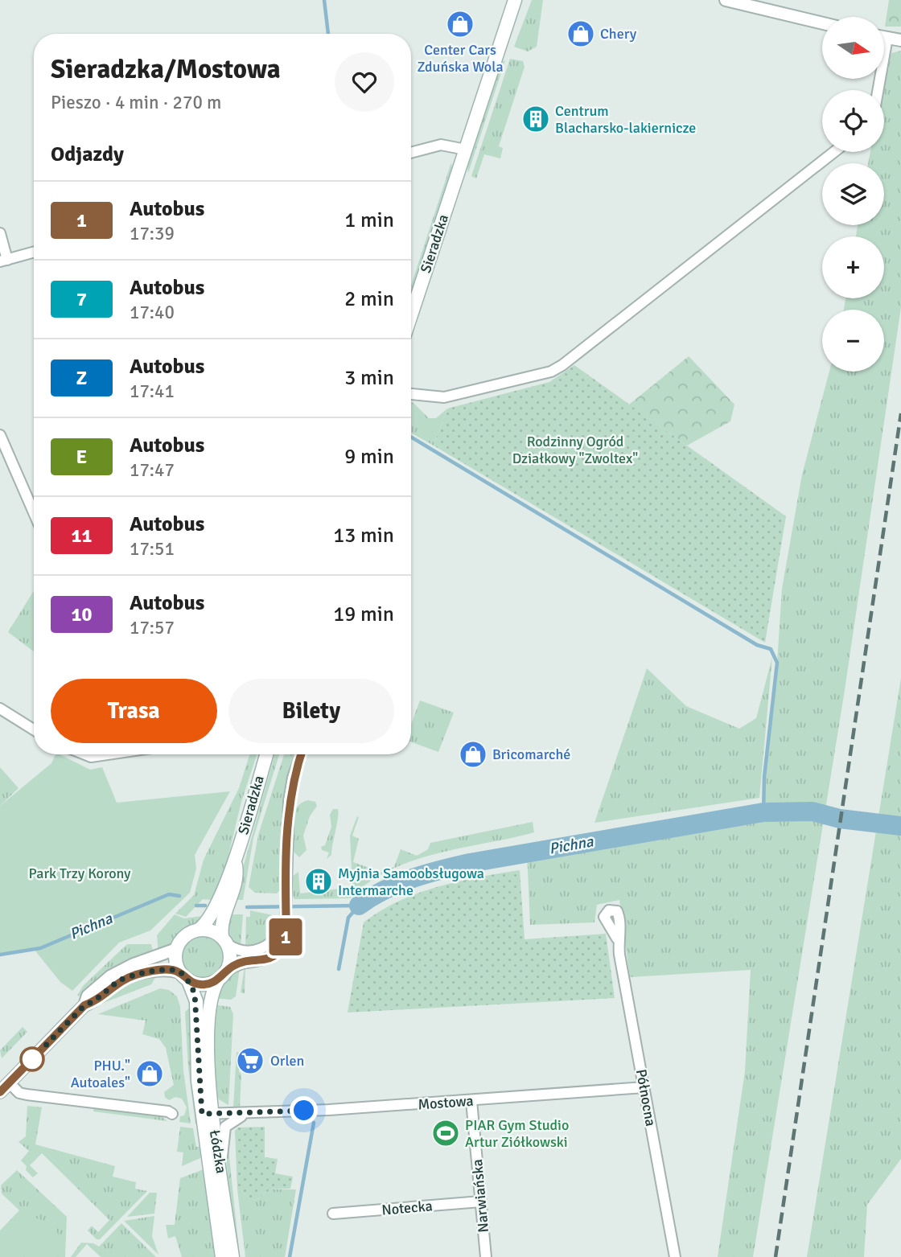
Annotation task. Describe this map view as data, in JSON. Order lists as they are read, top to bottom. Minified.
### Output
{"streets":{"main road":["Sieradzka","Łódzka"],"street":["Północna","Mostowa","Narwiańska","Notecka"]},"crossings":[["Sieradzka","Łódzka"],["Północna","Mostowa"],["Mostowa","Łódzka"],["Mostowa","Narwiańska"],["Narwiańska","Notecka"]],"water":["Pichna"],"parks":["Rodzinny Ogród Działkowy \"Zwoltex\"","Park Trzy Korony"],"places":{"shop":["Center Cars Zduńska Wola","Chery","Bricomarché","PHU.\" Autoales\""],"building":["Centrum Blacharsko-lakiernicze","Myjnia Samoobsługowa Intermarche"],"supermarket":["Orlen"],"sports":["PIAR Gym Studio Artur Ziółkowski"]},"lines":["bus line 1"],"north":"right","page":{"on_map":"1","map_buttons":["+","−"],"heading":[["Sieradzka/Mostowa","Pieszo · 4 min · 270 m"],"Odjazdy"],"list":[{"mark":"1","name":"Autobus","note":"17:39","value":"1 min"},{"mark":"7","name":"Autobus","note":"17:40","value":"2 min"},{"mark":"Z","name":"Autobus","note":"17:41","value":"3 min"},{"mark":"E","name":"Autobus","note":"17:47","value":"9 min"},{"mark":"11","name":"Autobus","note":"17:51","value":"13 min"},{"mark":"10","name":"Autobus","note":"17:57","value":"19 min"}],"buttons":["Trasa","Bilety"]}}
